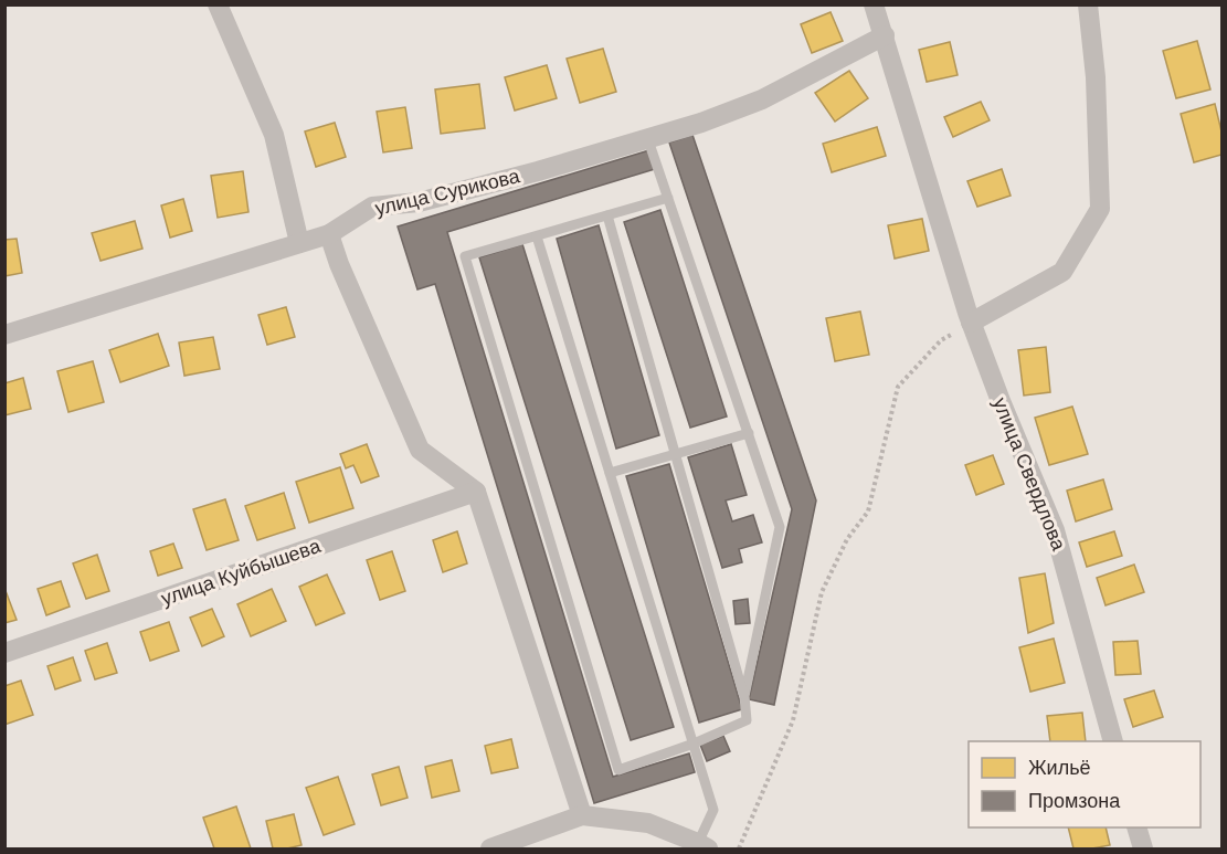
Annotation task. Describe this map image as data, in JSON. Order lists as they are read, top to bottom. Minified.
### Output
{"streets":{"street":["улица Сурикова","улица Свердлова","улица Куйбышева"]},"crossings":[["улица Сурикова","улица Свердлова"]],"legend":["Жильё","Промзона"]}
